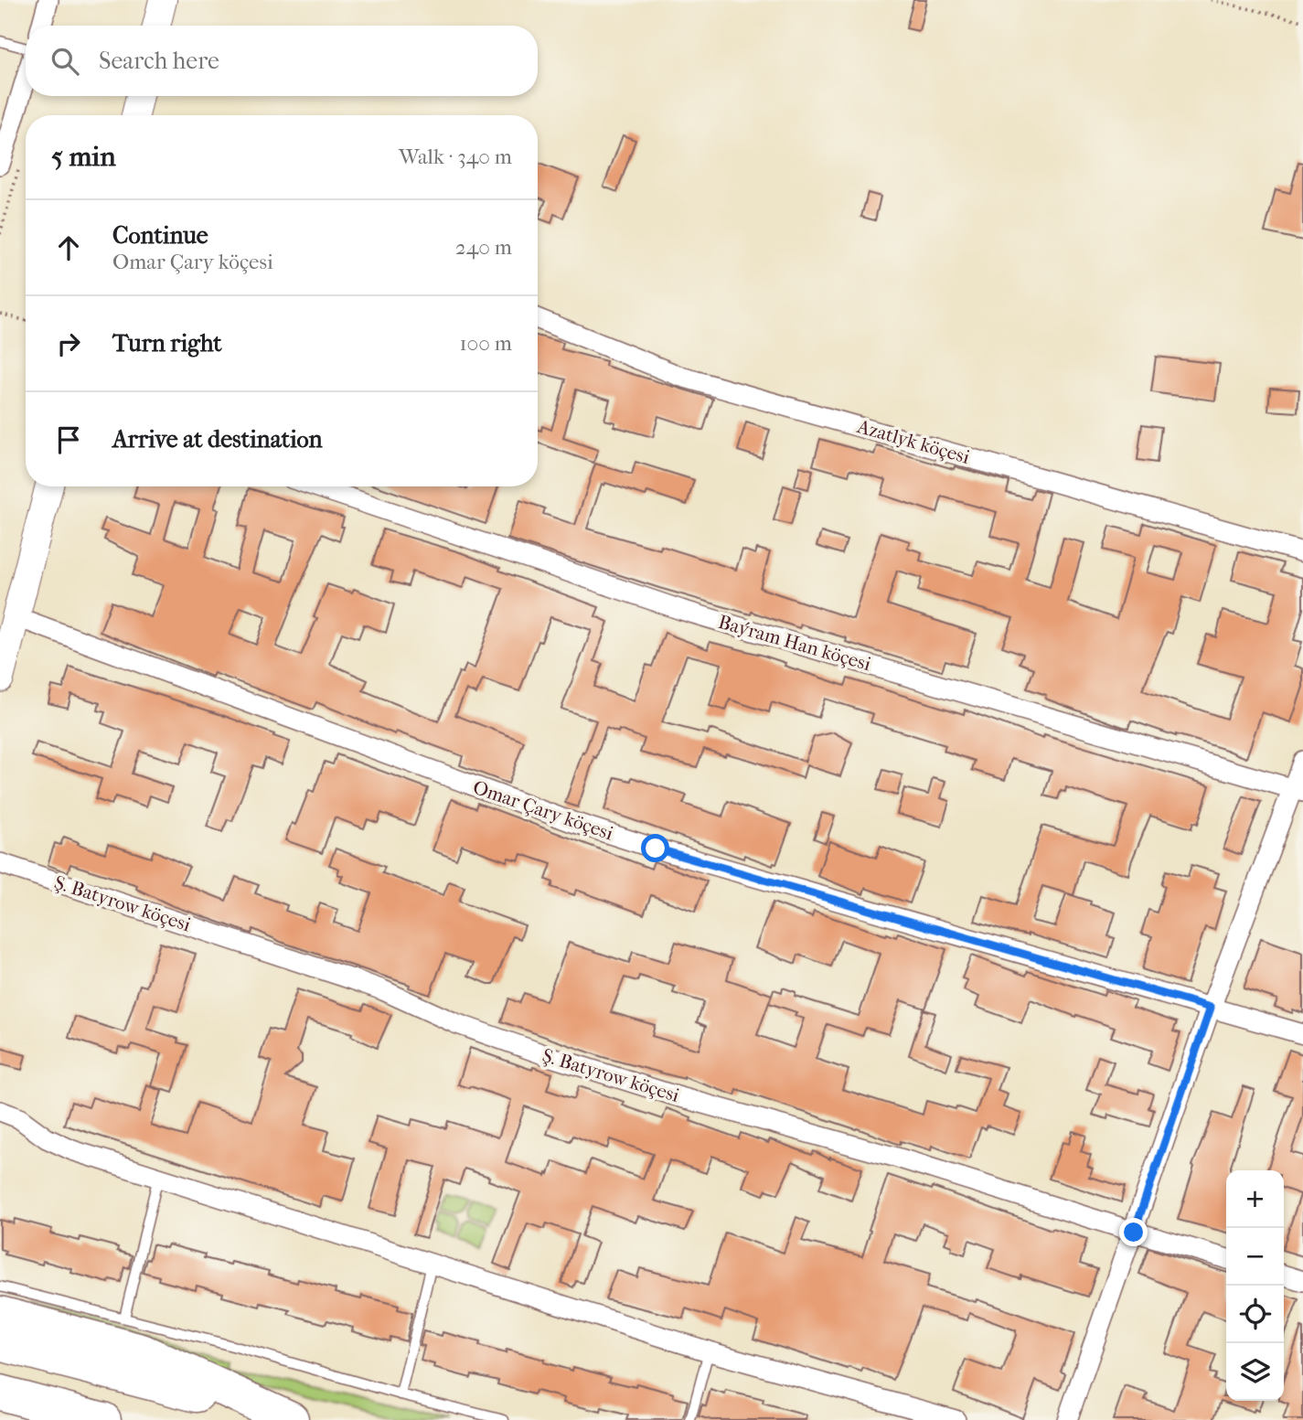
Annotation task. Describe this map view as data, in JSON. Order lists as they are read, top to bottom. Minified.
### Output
{"streets":{"street":["Azatlyk köçesi","Baýram Han köçesi","Omar Çary köçesi","Ş. Batyrow köçesi"]},"page":{"search":"Search here","heading":["5 min","Walk · 340 m"],"list":[["Continue","Omar Çary köçesi","240 m"],["Turn right","100 m"],"Arrive at destination"],"map_buttons":["+","−"]}}
